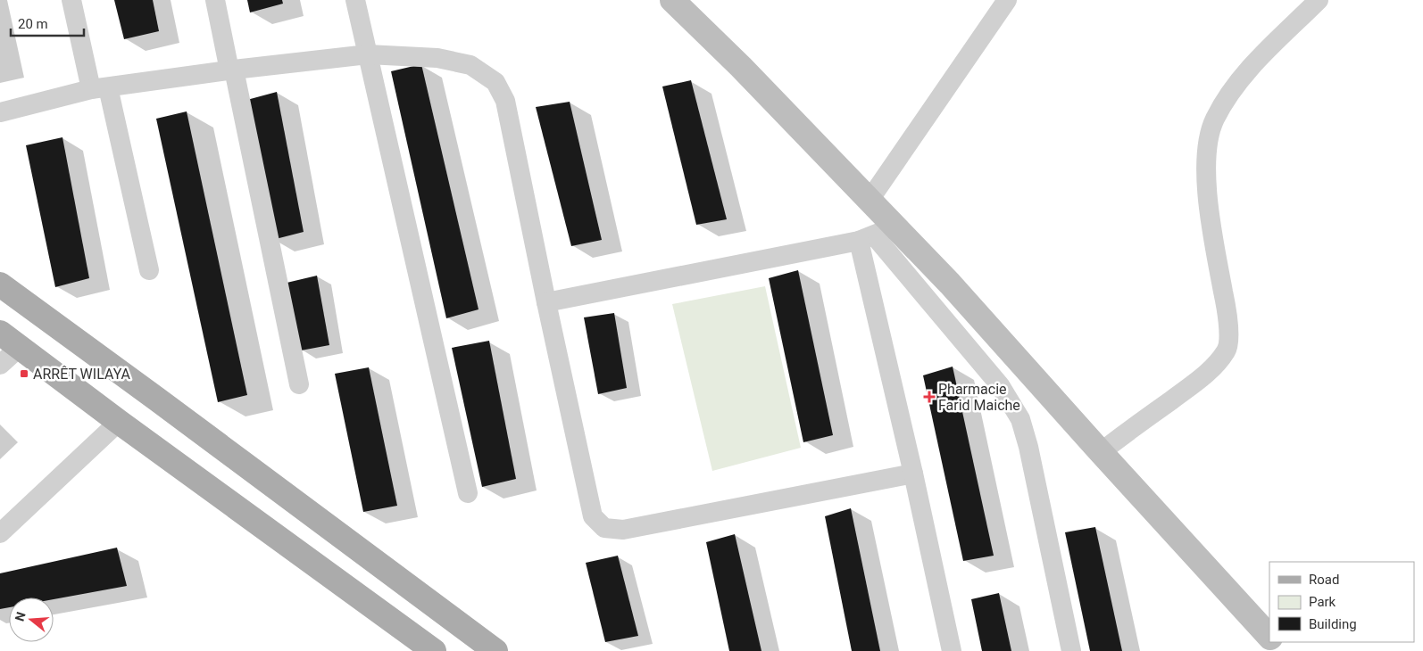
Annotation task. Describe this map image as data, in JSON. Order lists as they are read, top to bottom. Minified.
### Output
{"places":{"transit":["ARRÊT WILAYA"],"health":["Pharmacie Farid Maiche"]},"legend":["Road","Park","Building"],"scale_bar":"20 m","north":"left"}
